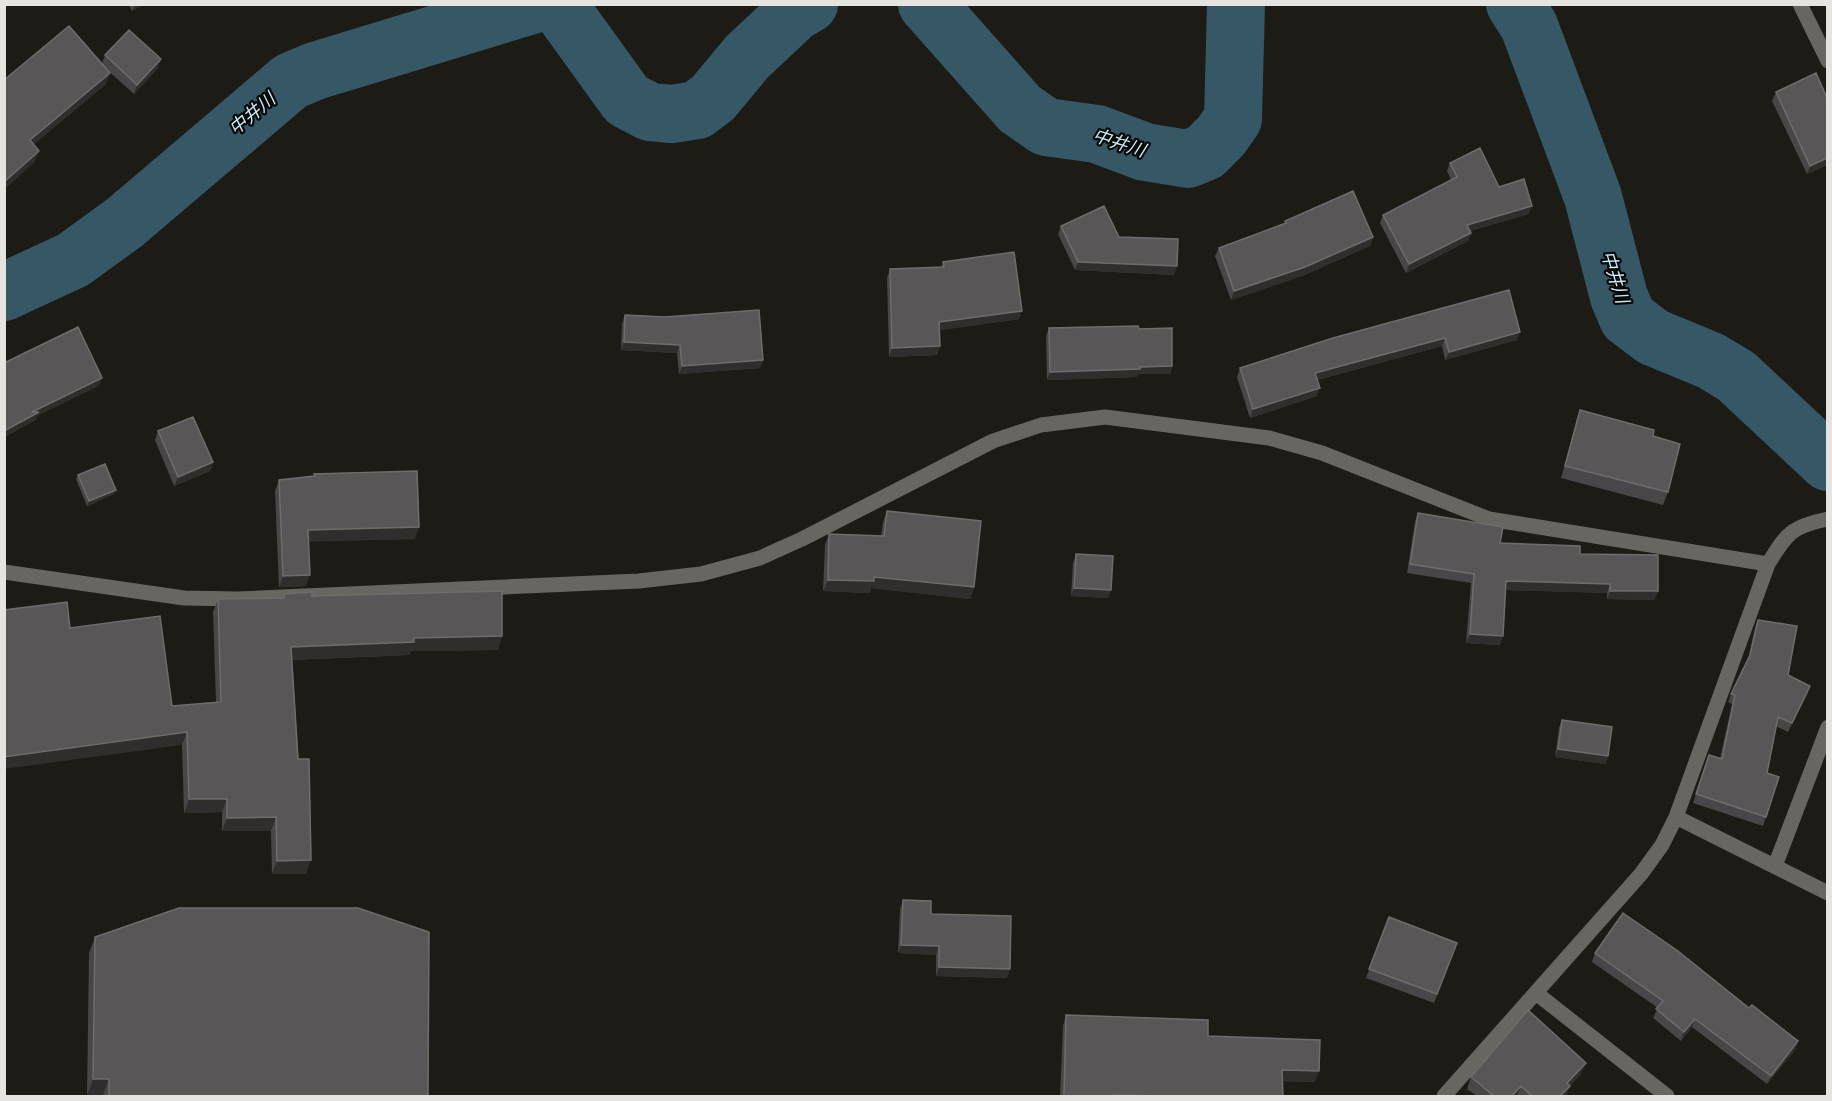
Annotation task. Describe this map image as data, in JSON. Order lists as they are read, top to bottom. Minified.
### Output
{"water":["中井川"]}
